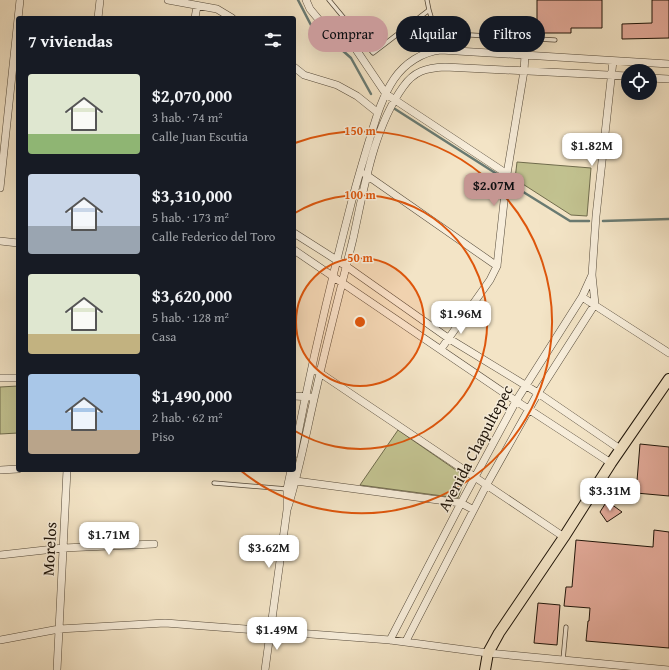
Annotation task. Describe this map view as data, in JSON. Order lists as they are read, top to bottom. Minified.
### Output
{"streets":{"street":["Avenida Chapultepec","Morelos"]},"page":{"chip":["Comprar","Alquilar","Filtros"],"heading":"7 viviendas","list":[{"name":"$2,070,000","note":"3 hab. · 74 m² · Calle Juan Escutia"},{"name":"$3,310,000","note":"5 hab. · 173 m² · Calle Federico del Toro"},{"name":"$3,620,000","note":"5 hab. · 128 m² · Casa"},{"name":"$1,490,000","note":"2 hab. · 62 m² · Piso"}],"price":["$1.82M","$2.07M","$1.96M","$3.31M","$1.71M","$3.62M","$1.49M"]},"rings":["150 m","100 m","50 m"]}
